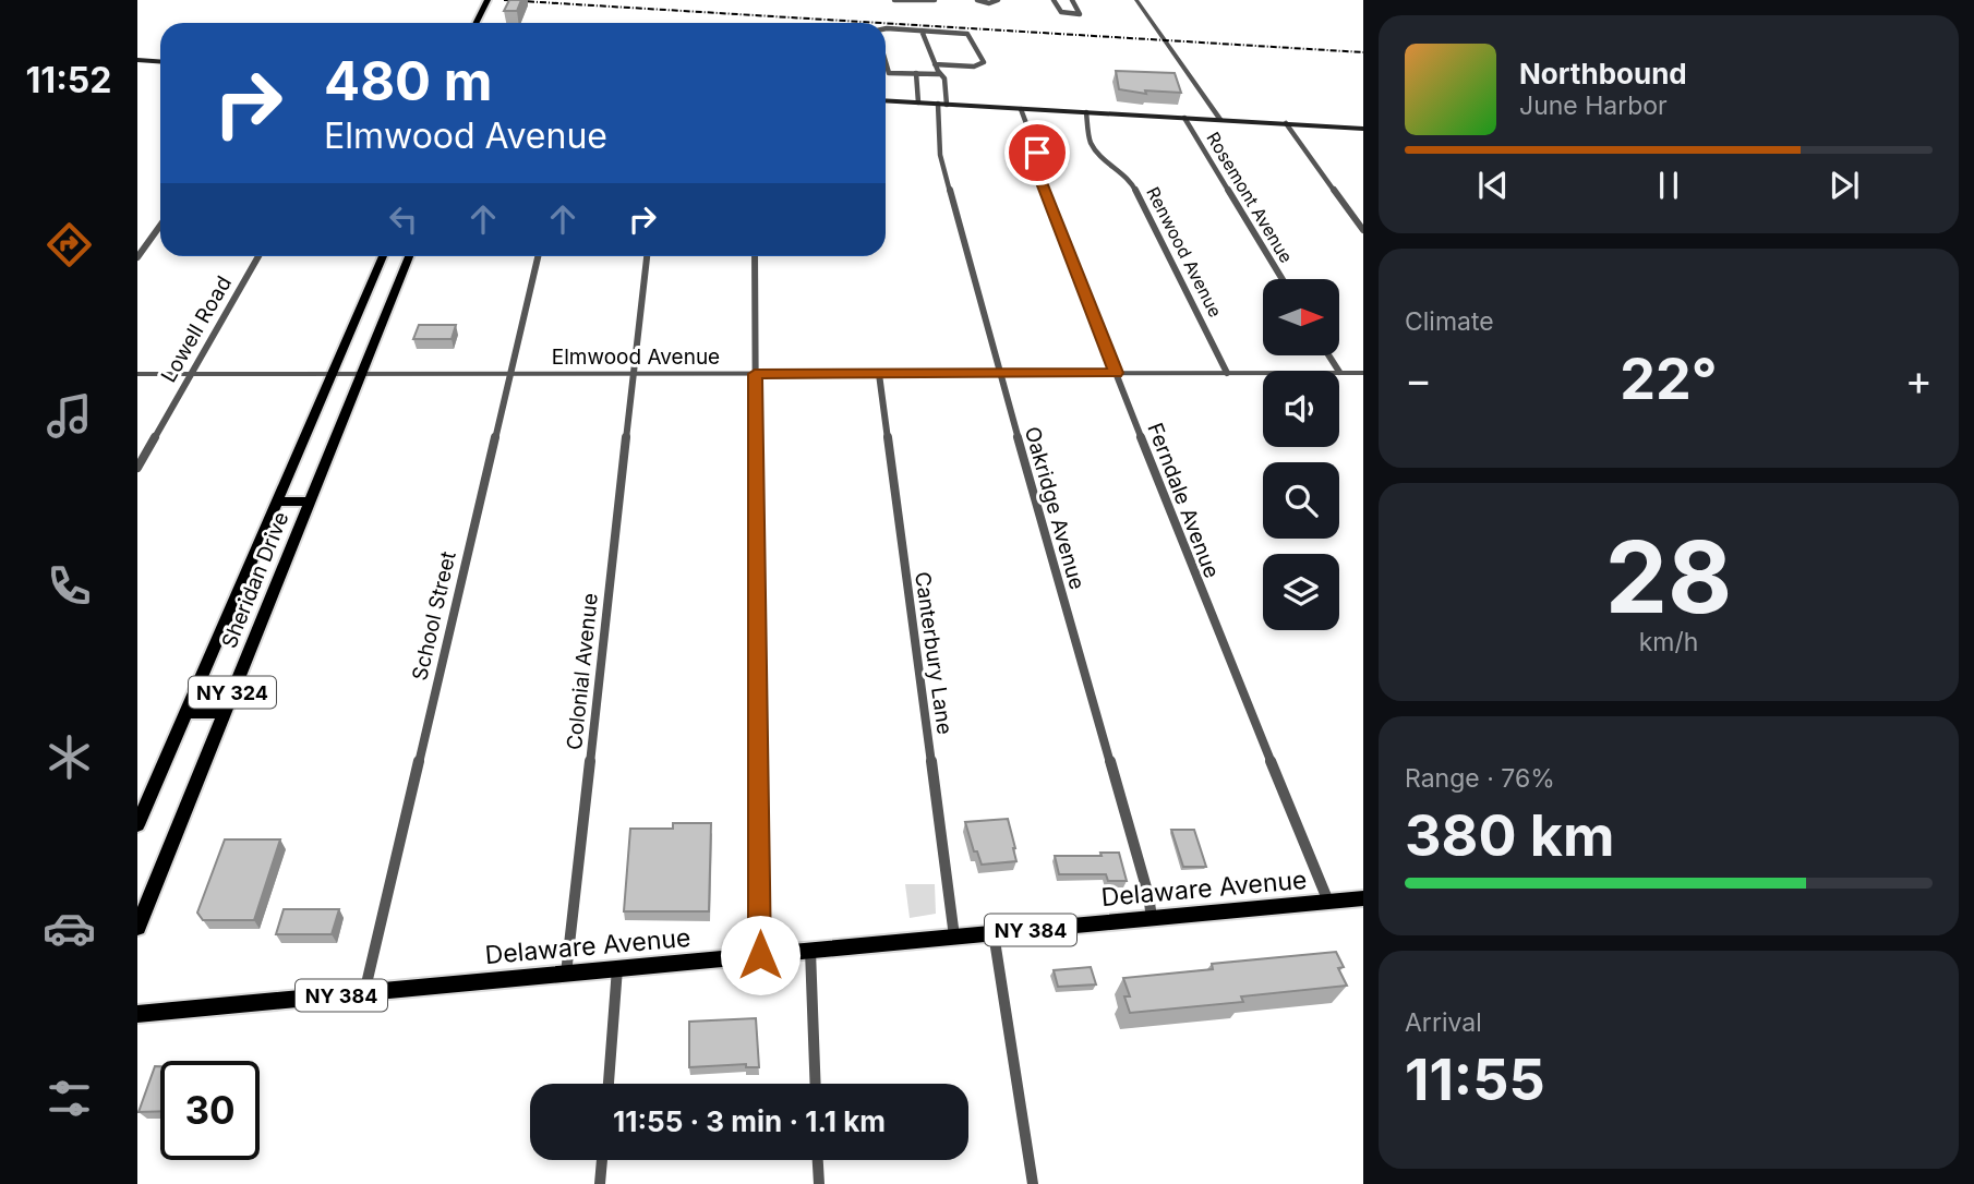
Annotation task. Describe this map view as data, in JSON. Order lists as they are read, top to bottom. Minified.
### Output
{"streets":{"main road":["Sheridan Drive","NY 324","Delaware Avenue","NY 384"],"street":["Rosemont Avenue","Renwood Avenue","Lowell Road","Elmwood Avenue","Ferndale Avenue","Oakridge Avenue","School Street","Canterbury Lane","Colonial Avenue"]},"crossings":[["Renwood Avenue","Elmwood Avenue"],["Lowell Road","Elmwood Avenue"],["Elmwood Avenue","Ferndale Avenue"],["Elmwood Avenue","Oakridge Avenue"],["Elmwood Avenue","Sheridan Drive"],["Elmwood Avenue","School Street"],["Elmwood Avenue","Canterbury Lane"],["Elmwood Avenue","Colonial Avenue"],["Ferndale Avenue","Delaware Avenue"],["Oakridge Avenue","Delaware Avenue"],["School Street","Delaware Avenue"],["Canterbury Lane","Delaware Avenue"],["Colonial Avenue","Delaware Avenue"]],"north":"right","page":{"tabs":"11:52","turn":["480 m","Elmwood Avenue"],"song":["Northbound","June Harbor"],"tile":["Climate",["28","km/h"],["Range · 76%","380 km"],["Arrival","11:55"]],"heat":["−","22°","+"],"limit":"30","trip":"11:55 · 3 min · 1.1 km"}}
